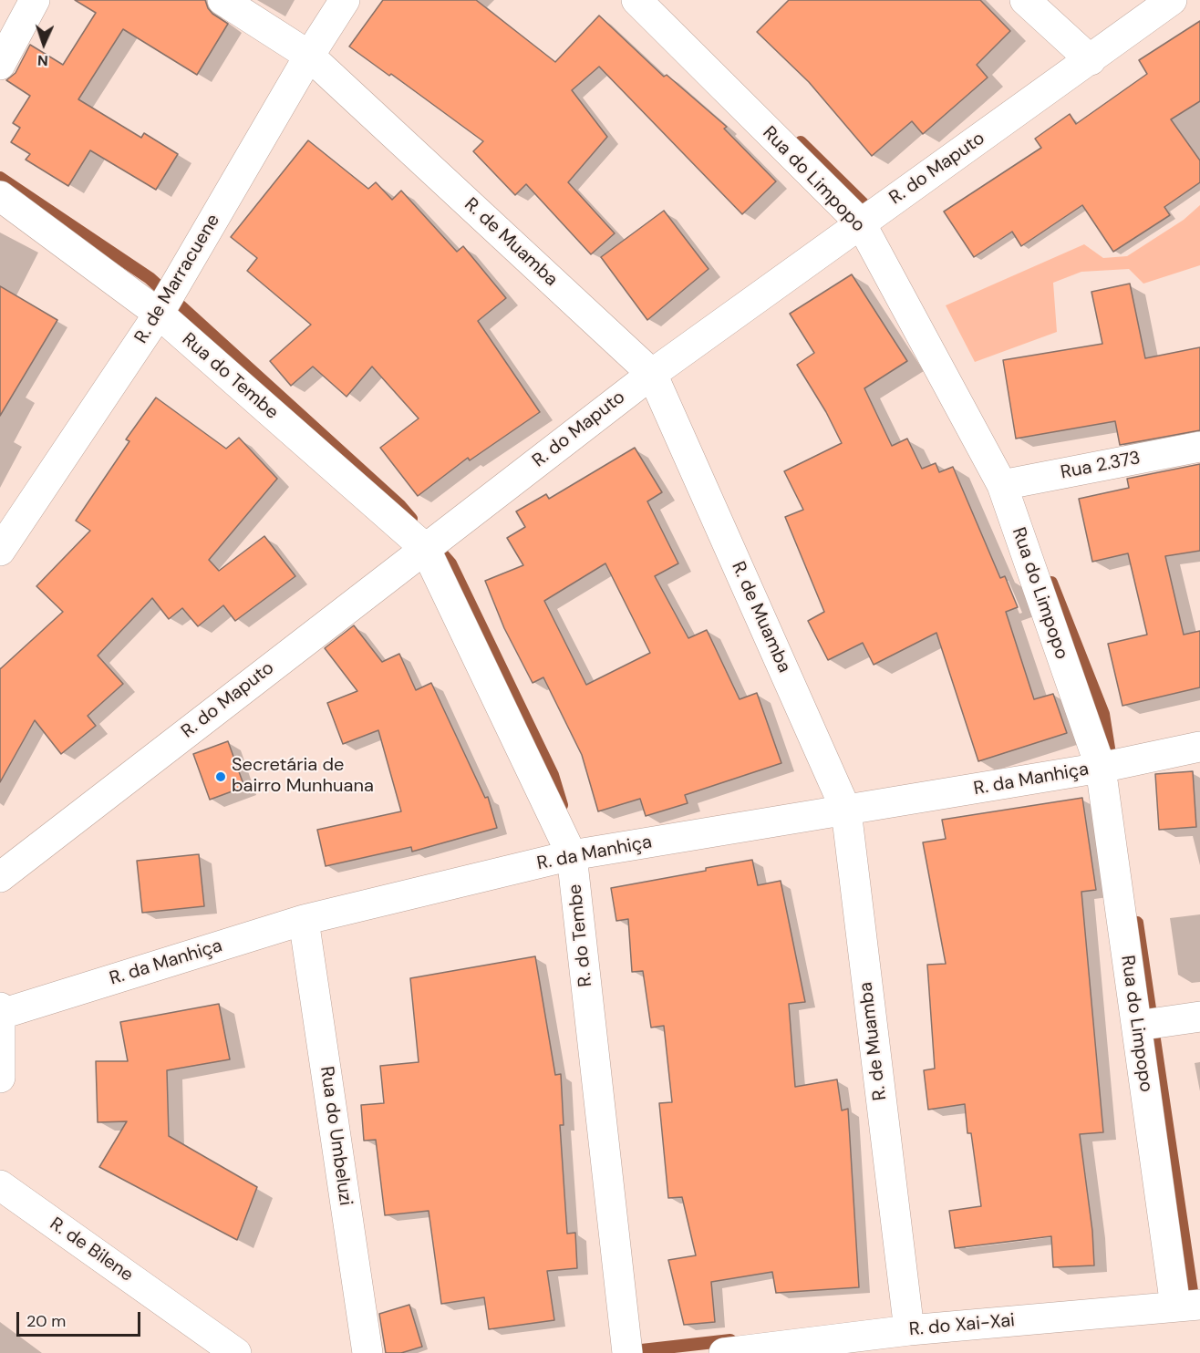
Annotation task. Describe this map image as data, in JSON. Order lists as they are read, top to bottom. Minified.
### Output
{"streets":{"street":["R. do Maputo","Rua do Limpopo","R. de Muamba","R. de Marracuene","Rua do Tembe","Rua 2.373","R. da Manhiça","R. do Tembe","Rua do Umbeluzi","R. de Bilene","R. do Xai-Xai"]},"crossings":[["R. do Maputo","Rua do Limpopo"],["R. do Maputo","R. de Muamba"],["R. do Maputo","Rua do Tembe"],["R. do Maputo","R. do Tembe"],["Rua do Limpopo","Rua 2.373"],["Rua do Limpopo","R. da Manhiça"],["Rua do Limpopo","R. do Xai-Xai"],["R. de Muamba","R. de Marracuene"],["R. de Muamba","R. da Manhiça"],["R. de Muamba","R. do Xai-Xai"],["R. de Marracuene","Rua do Tembe"],["Rua do Tembe","R. do Tembe"],["R. da Manhiça","R. do Tembe"],["R. da Manhiça","Rua do Umbeluzi"]],"places":["Secretária de bairro Munhuana"],"scale_bar":"20 m","north":"bottom"}
